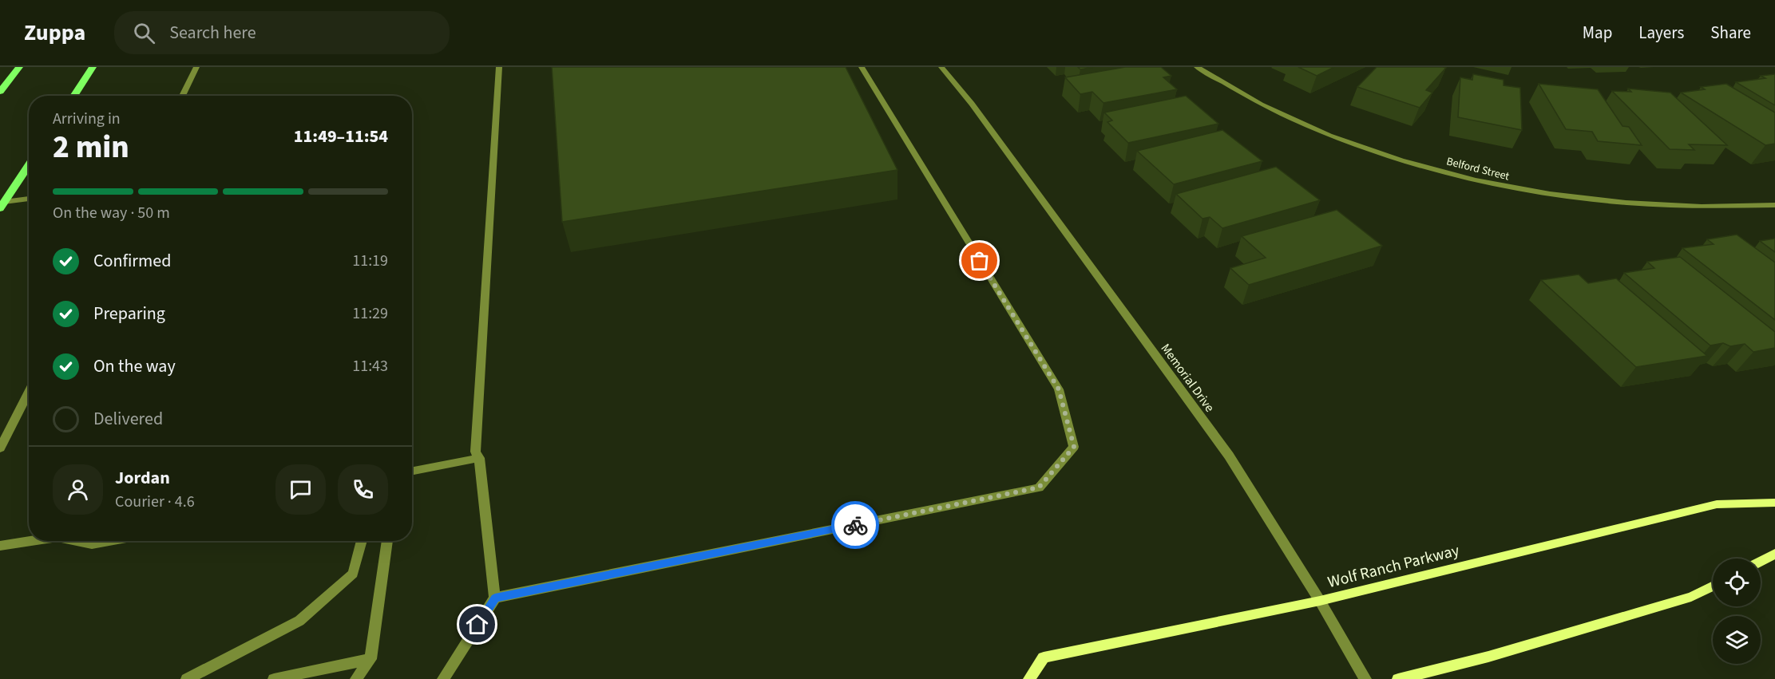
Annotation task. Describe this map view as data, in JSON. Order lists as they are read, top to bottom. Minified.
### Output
{"streets":{"street":["Belford Street","Memorial Drive","Wolf Ranch Parkway"]},"crossings":[["Memorial Drive","Wolf Ranch Parkway"]],"page":{"header":"Zuppa","search":"Search here","nav":["Map","Layers","Share"],"heading":["2 min","Arriving in","11:49–11:54"],"panel":["Jordan","Courier · 4.6"],"bar":"On the way · 50 m","list":[["Confirmed","11:19"],["Preparing","11:29"],["On the way","11:43"],"Delivered"]}}
